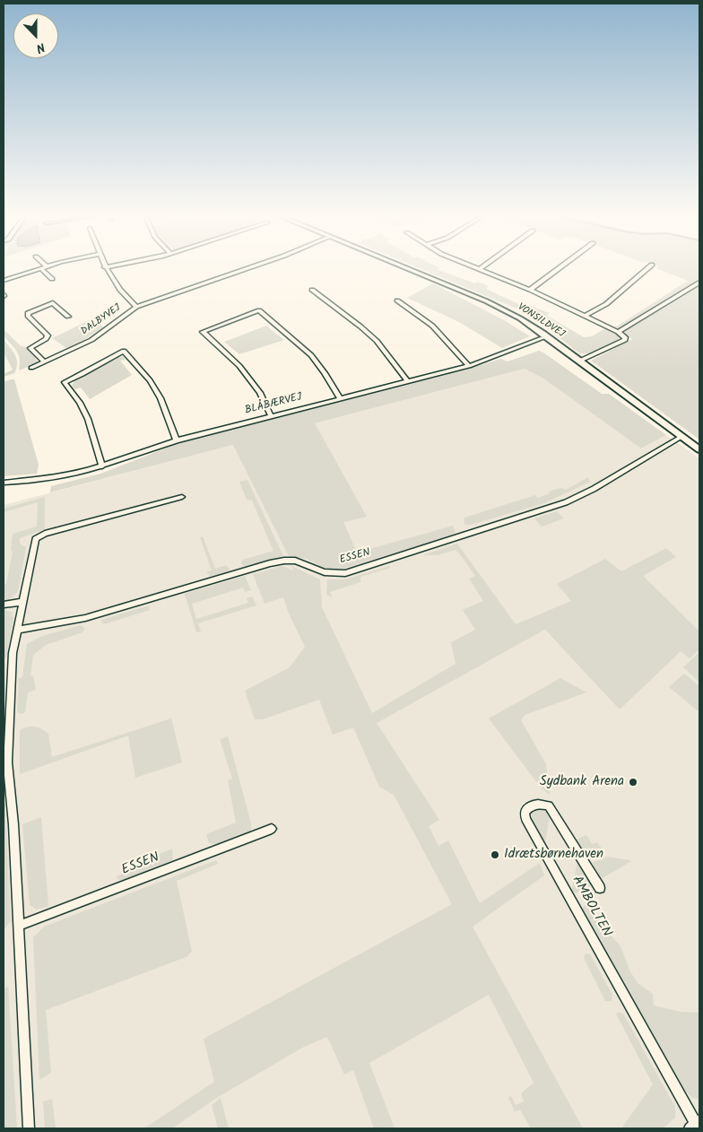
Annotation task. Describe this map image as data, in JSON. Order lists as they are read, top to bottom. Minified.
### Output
{"streets":{"main road":["VONSILDVEJ"],"street":["DALBYVEJ","BLÅBÆRVEJ","ESSEN","AMBOLTEN"]},"crossings":[["VONSILDVEJ","BLÅBÆRVEJ"],["VONSILDVEJ","ESSEN"]],"places":["Sydbank Arena","Idrætsbørnehaven"],"north":"bottom"}
